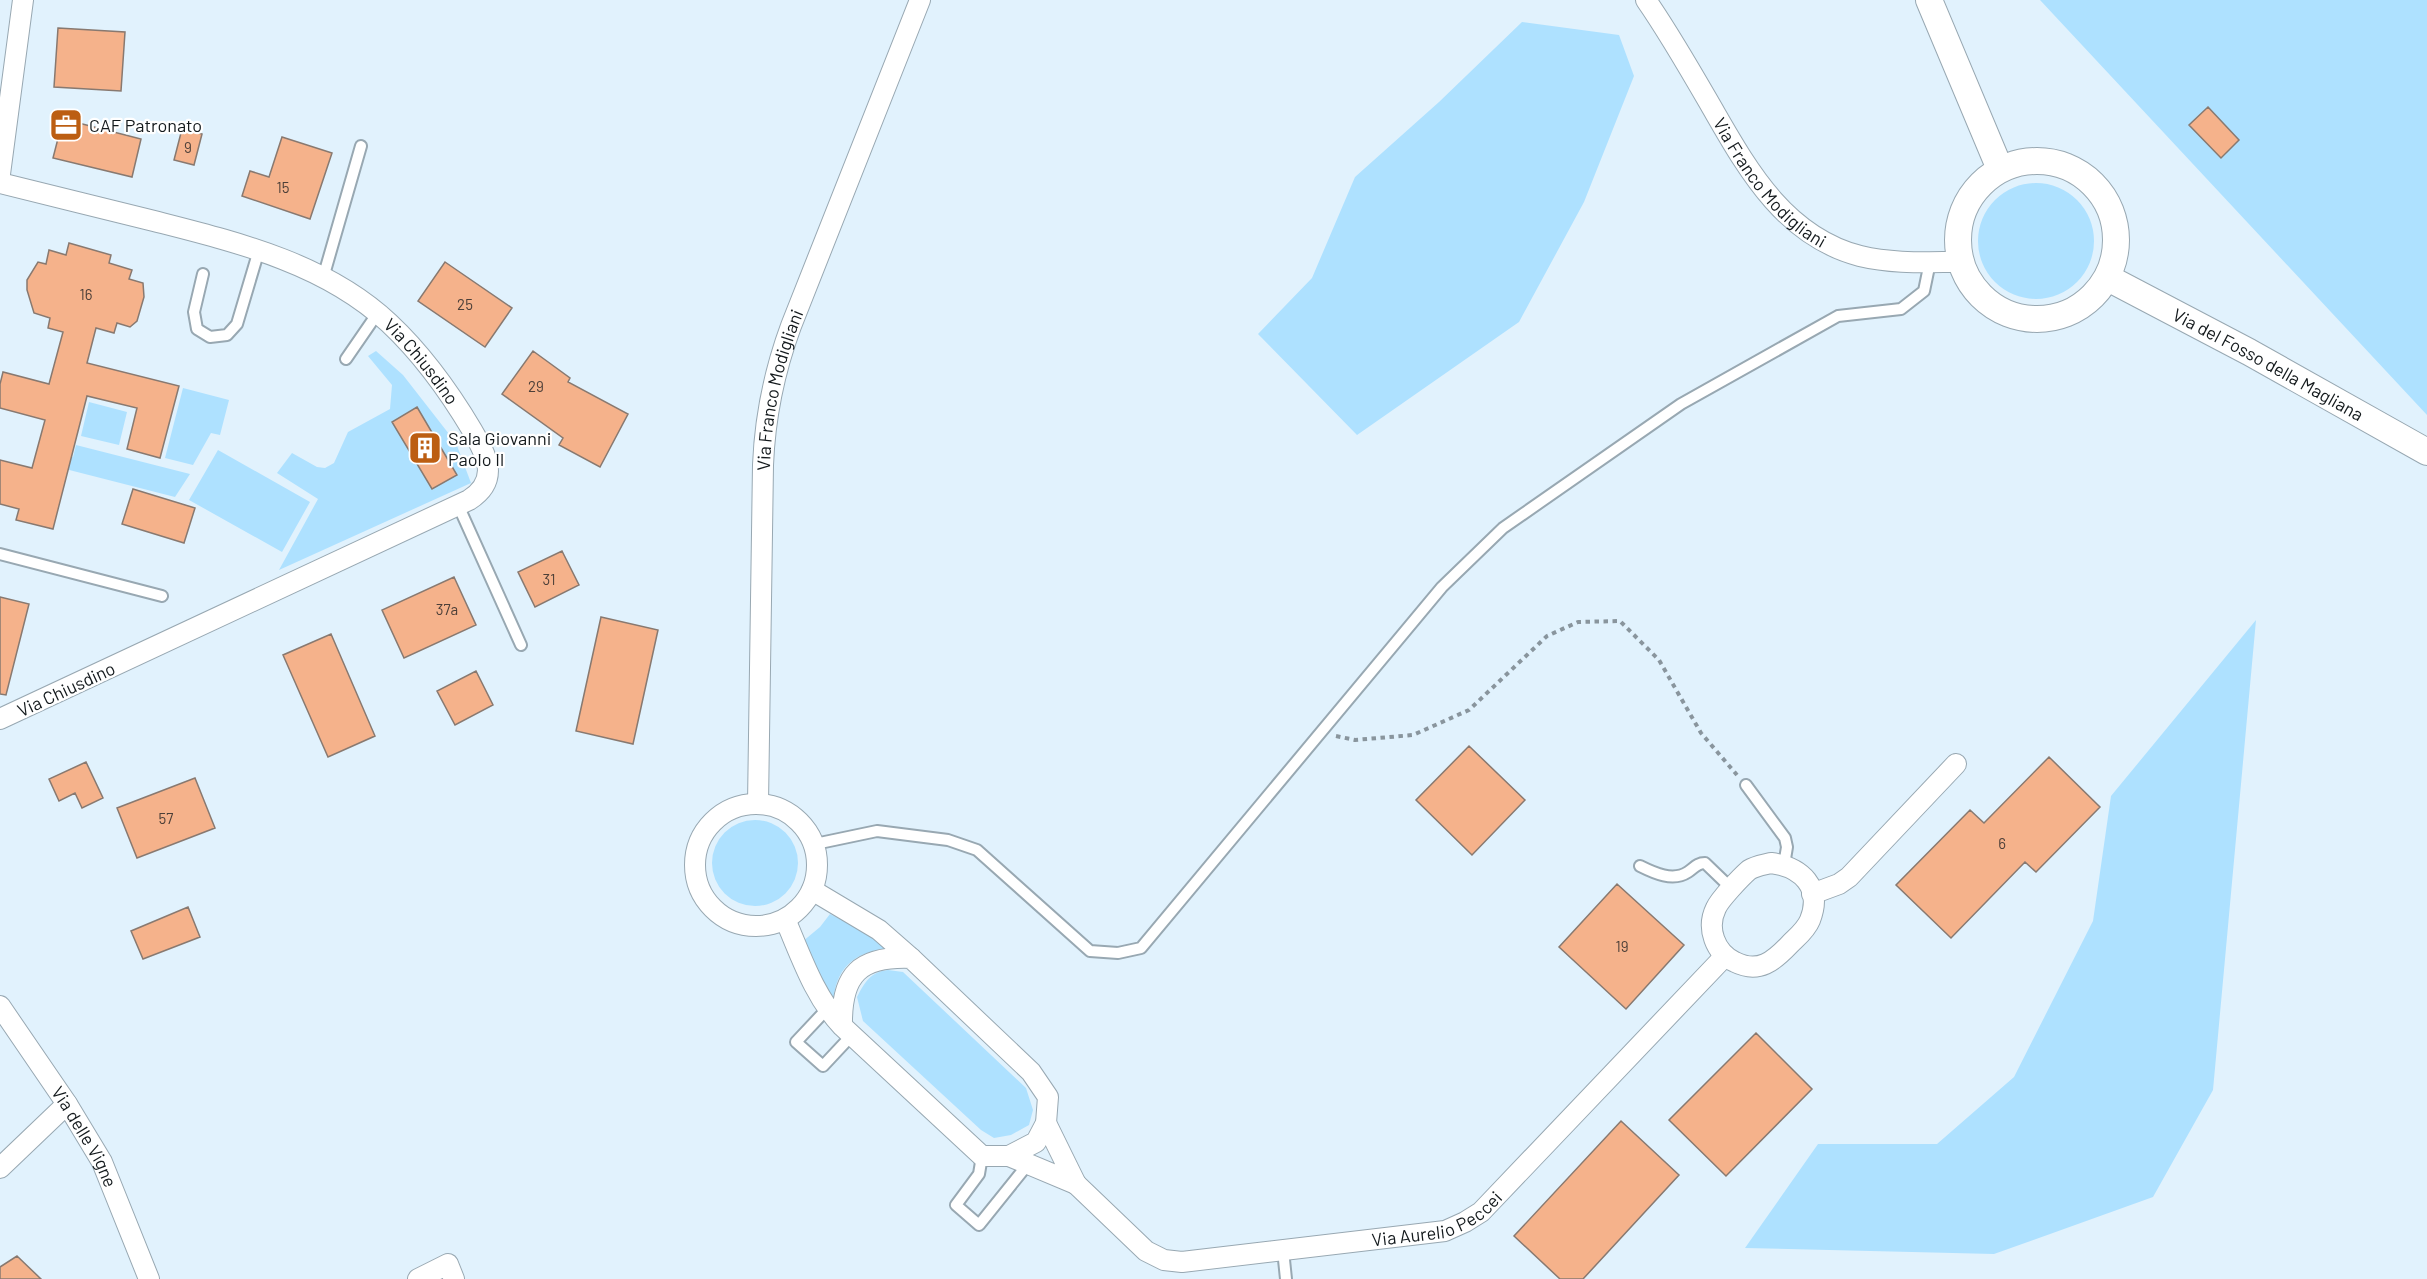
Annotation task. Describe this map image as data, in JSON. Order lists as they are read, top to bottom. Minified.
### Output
{"streets":{"street":["Via Franco Modigliani","Via Chiusdino","Via del Fosso della Magliana","Via delle Vigne","Via Aurelio Peccei"]},"crossings":[["Via Franco Modigliani","Via del Fosso della Magliana"]],"places":{"office":["CAF Patronato"],"building":["Sala Giovanni Paolo II"]},"house_numbers":["9","15","16","25","29","31","37a","57","6","19"]}
